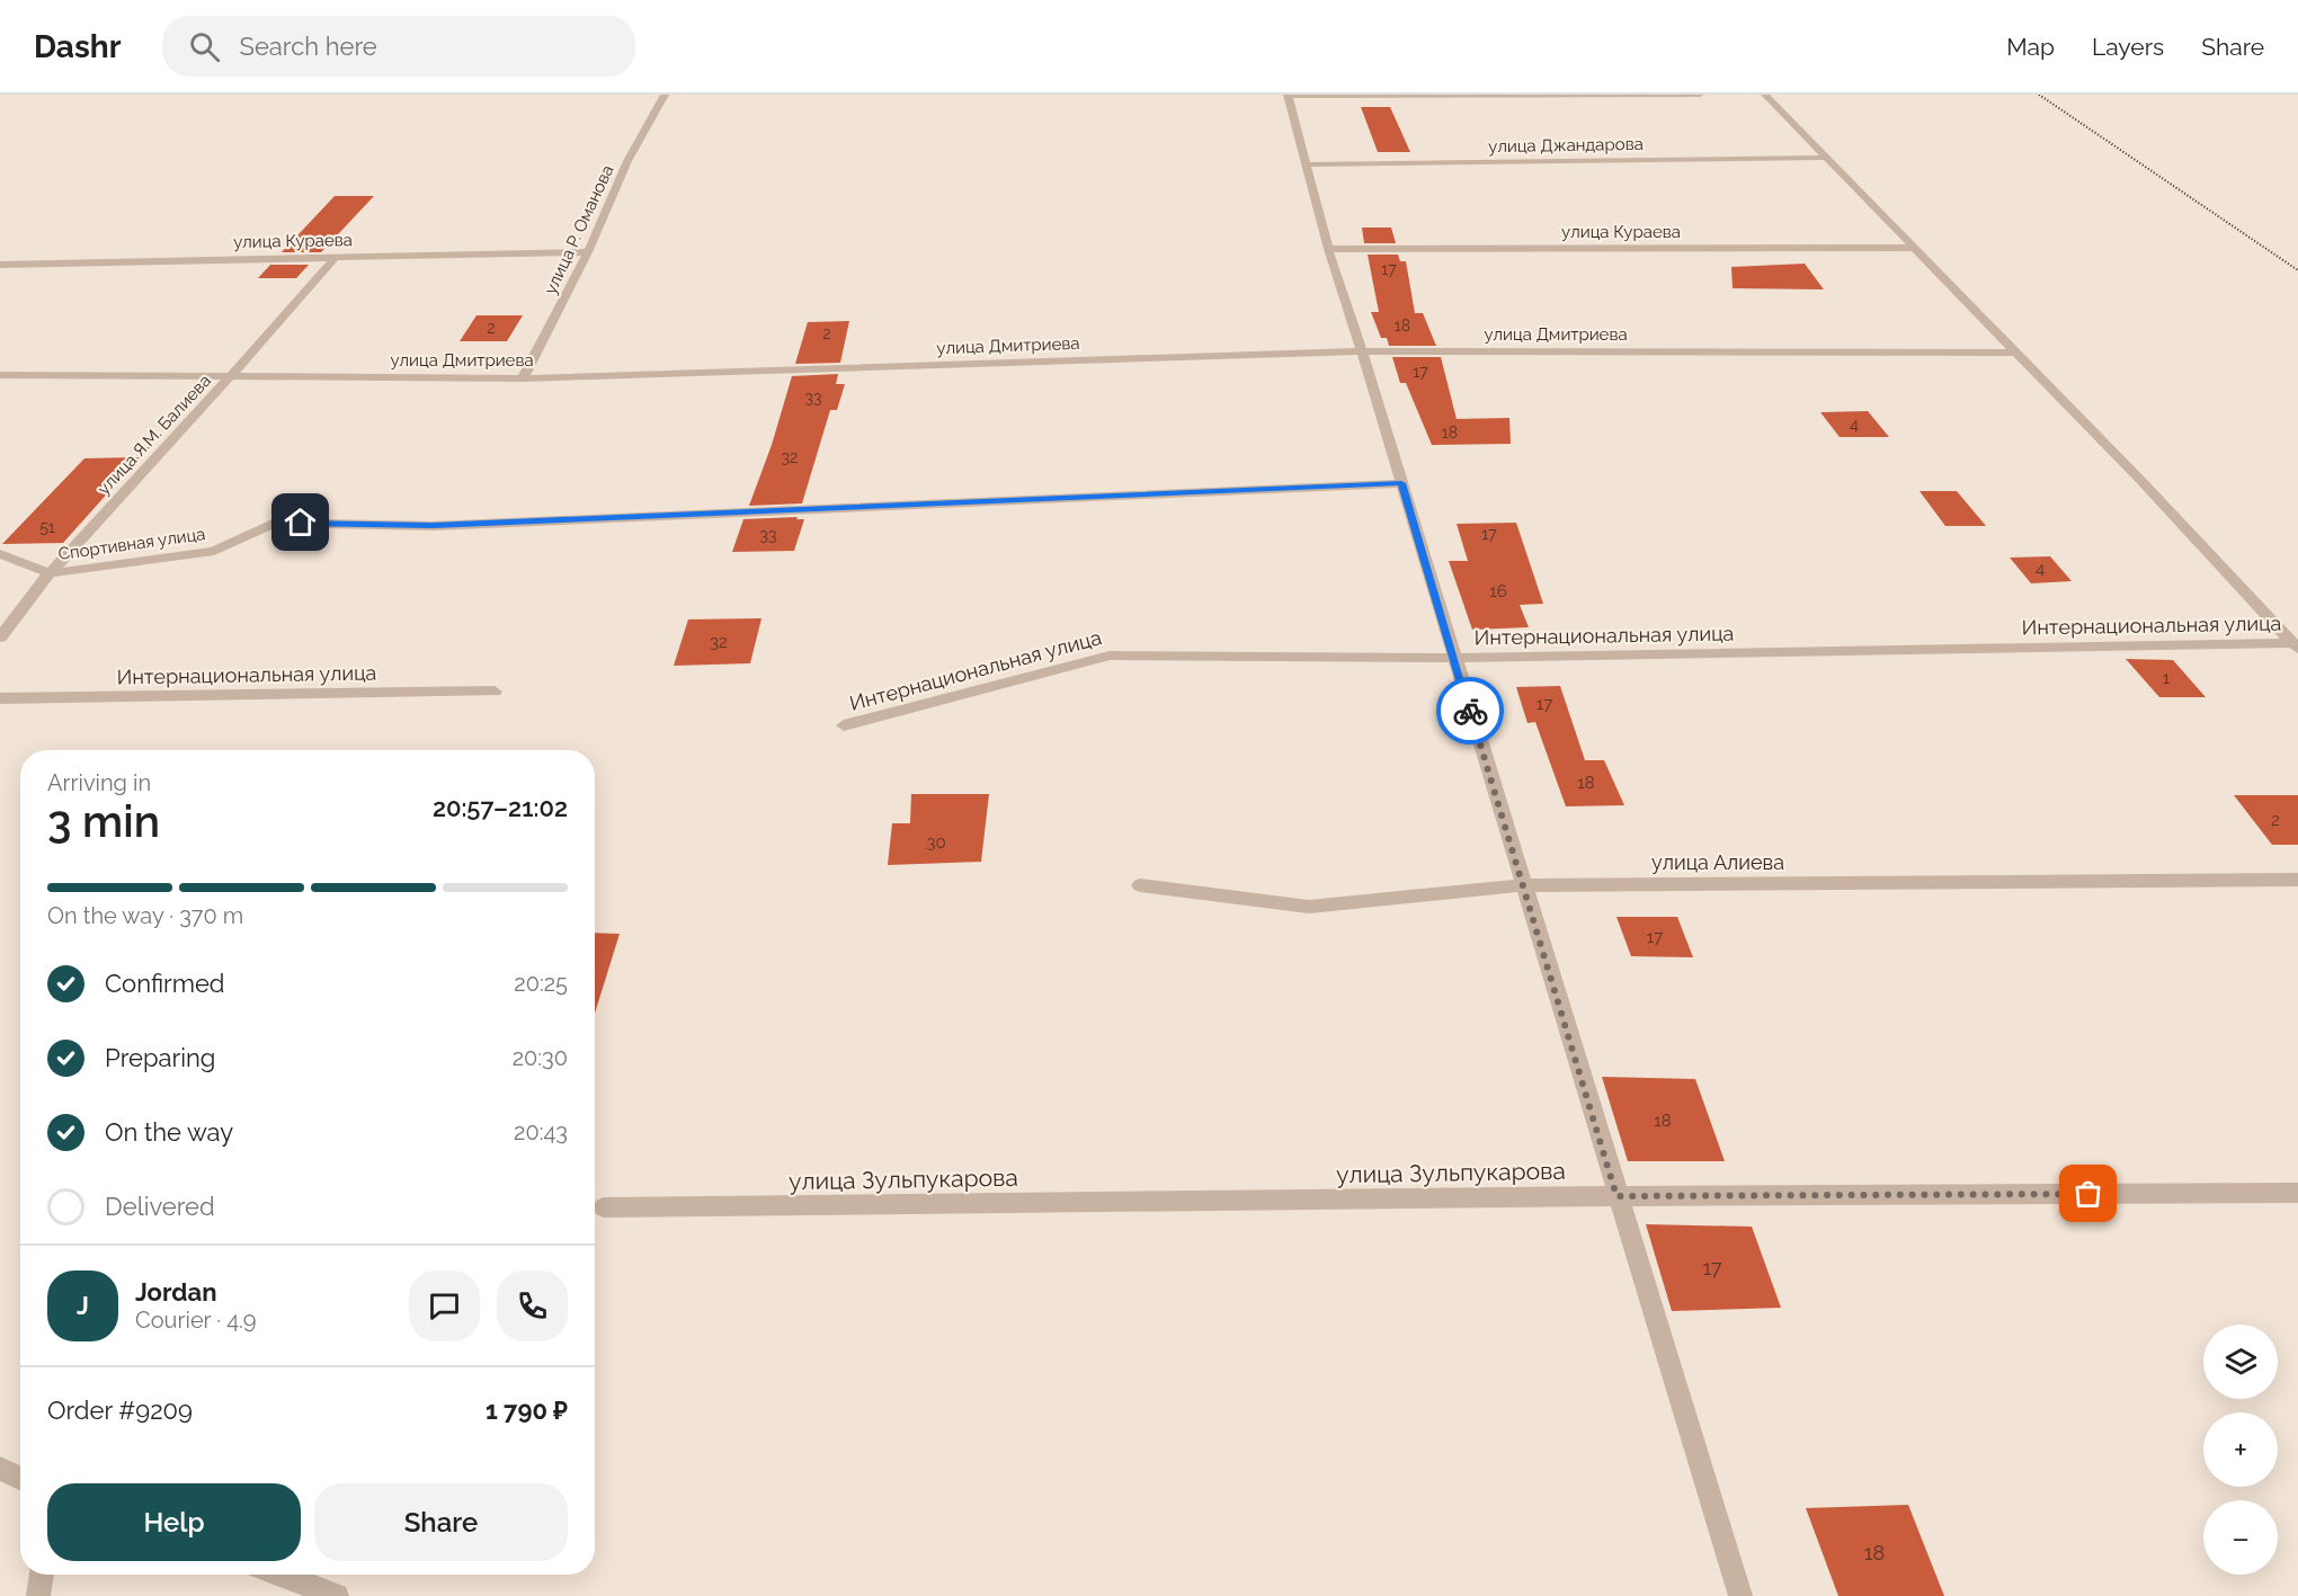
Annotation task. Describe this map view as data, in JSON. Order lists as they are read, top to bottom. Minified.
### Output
{"streets":{"street":["улица Джандарова","улица Р. Оманова","улица Кураева","улица Дмитриева","улица Я.М. Балиева","Спортивная улица","Интернациональная улица","улица Алиева","улица Зульпукарова"]},"crossings":[["улица Р. Оманова","улица Кураева"],["улица Р. Оманова","улица Дмитриева"],["улица Кураева","улица Я.М. Балиева"],["улица Дмитриева","улица Я.М. Балиева"],["улица Я.М. Балиева","Спортивная улица"]],"house_numbers":["17","18","2","2","17","33","4","18","32","51","17","33","4","16","32","1","17","18","2","30","17","18","17","18"],"page":{"header":"Dashr","search":"Search here","nav":["Map","Layers","Share"],"heading":["3 min","Arriving in","20:57–21:02"],"panel":["Jordan","Courier · 4.9","Order #9209","1 790 ₽"],"bar":"On the way · 370 m","list":[["Confirmed","20:25"],["Preparing","20:30"],["On the way","20:43"],"Delivered"],"round":"J","map_buttons":["+","−"],"buttons":["Help","Share"]}}
